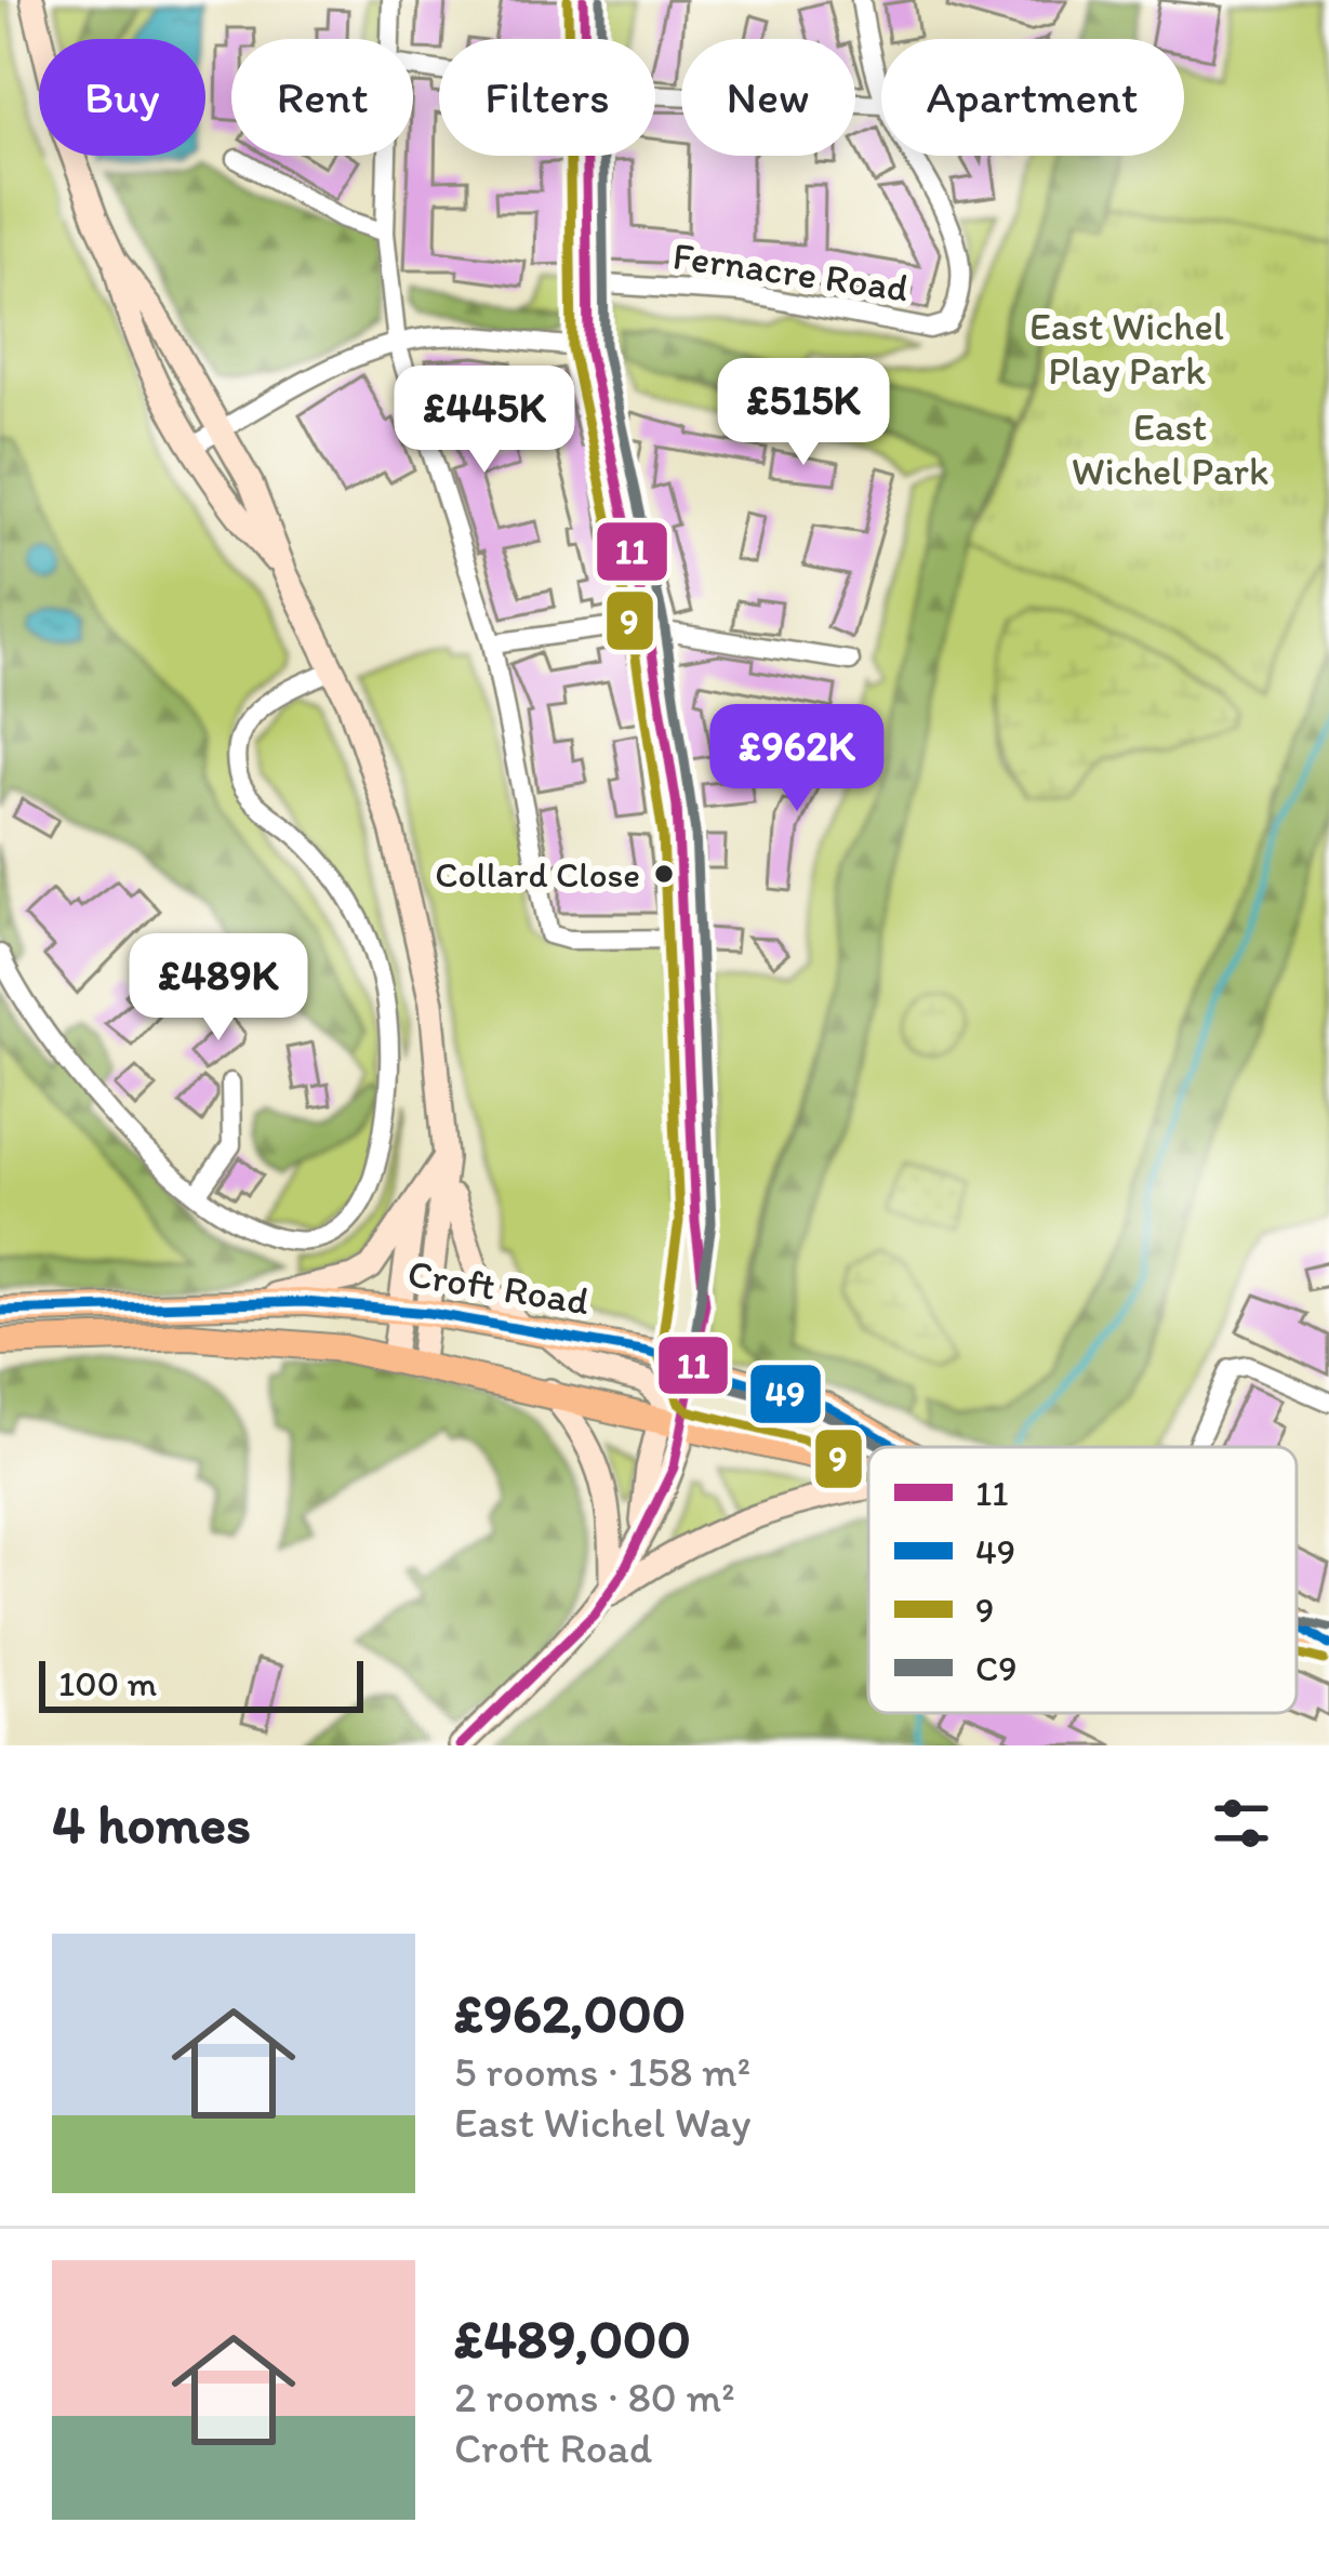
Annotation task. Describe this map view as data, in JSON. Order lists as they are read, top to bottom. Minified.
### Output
{"streets":{"main road":["Croft Road"],"street":["Fernacre Road"]},"parks":["East Wichel Play Park","East Wichel Park"],"places":["Collard Close"],"lines":["transit line 11","transit line 9","transit line C9","transit line 49"],"legend":["11","49","9","C9"],"scale_bar":"100 m","page":{"chip":["Buy","Rent","Filters","New","Apartment"],"price":["£515K","£445K","£962K","£489K"],"scale":"100 m","heading":"4 homes","list":[{"name":"£962,000","note":"5 rooms · 158 m² · East Wichel Way"},{"name":"£489,000","note":"2 rooms · 80 m² · Croft Road"}]}}
